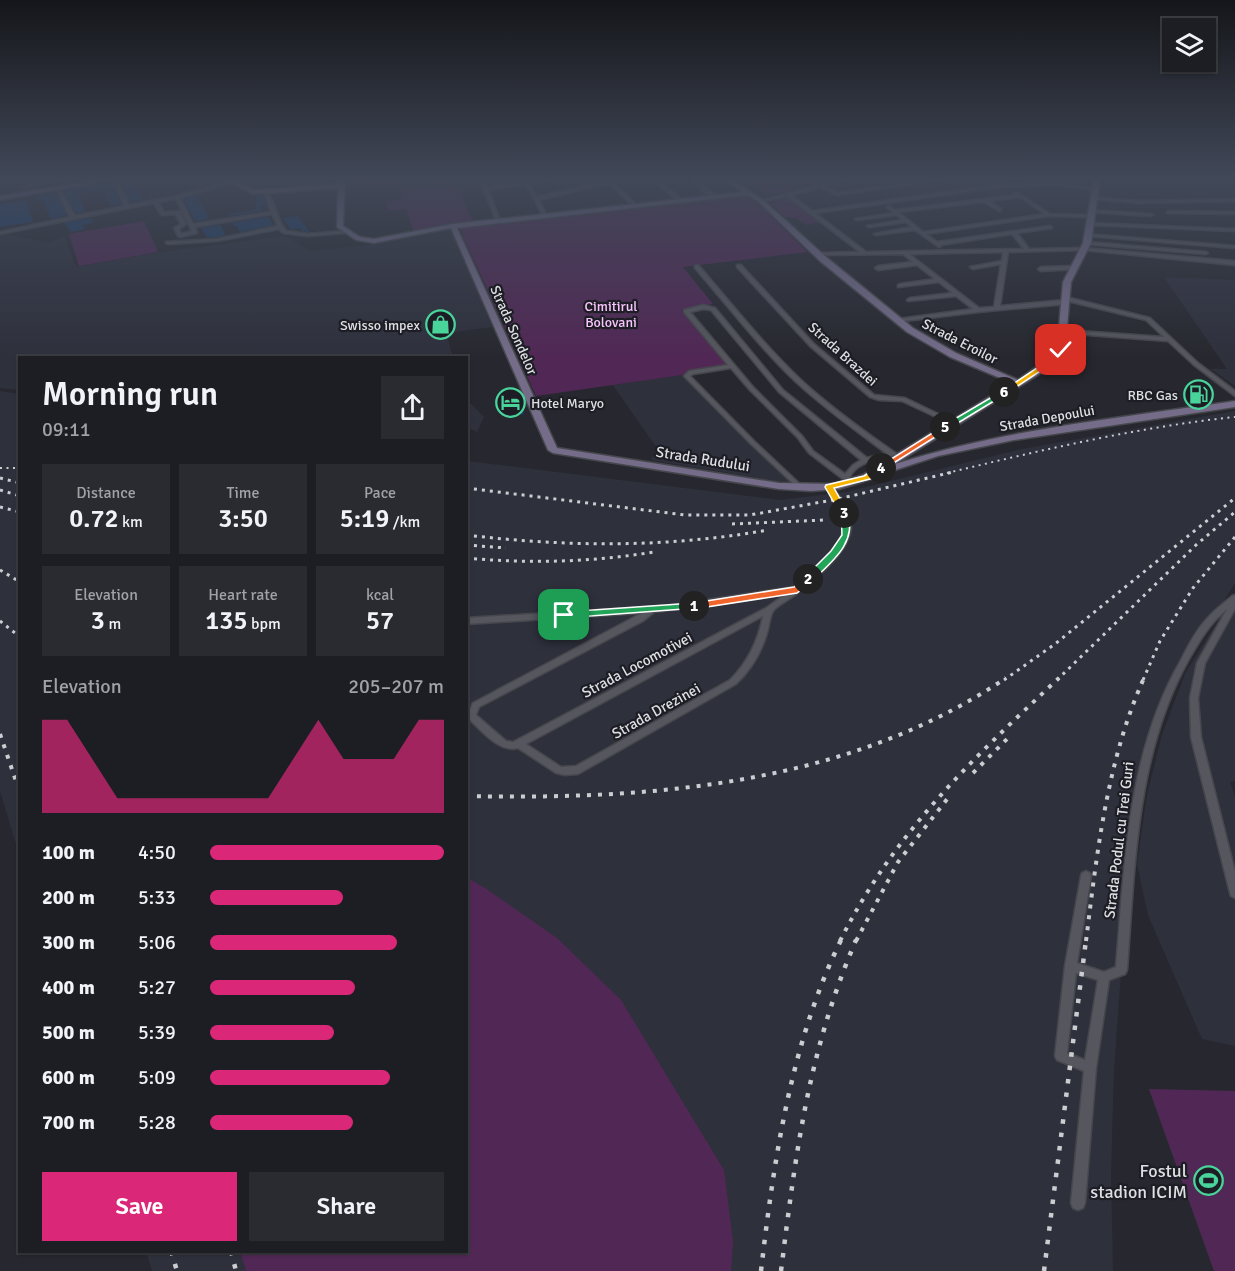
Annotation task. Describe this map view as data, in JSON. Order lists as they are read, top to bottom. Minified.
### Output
{"streets":{"street":["Strada Sondelor","Strada Eroilor","Strada Brazdei","Strada Depoului","Strada Rudului","Strada Locomotivei","Strada Drezinei","Strada Podul cu Trei Guri"]},"crossings":[["Strada Sondelor","Strada Rudului"],["Strada Eroilor","Strada Rudului"],["Strada Brazdei","Strada Rudului"],["Strada Depoului","Strada Rudului"],["Strada Rudului","Strada Locomotivei"],["Strada Locomotivei","Strada Drezinei"]],"parks":["Cimitirul Bolovani"],"places":{"shop":["Swisso impex"],"fuel station":["RBC Gas"],"hotel":["Hotel Maryo"],"sports":["Fostul stadion ICIM"]},"page":{"heading":["Morning run","09:11"],"pins":["6","5","4","3","2","1"],"stats":[["Distance","0.72 km"],["Time","3:50"],["Pace","5:19 /km"],["Elevation","3 m"],["Heart rate","135 bpm"],["kcal","57"]],"chart":["Elevation","205–207 m"],"list":[{"name":"100 m","note":"4:50"},{"name":"200 m","note":"5:33"},{"name":"300 m","note":"5:06"},{"name":"400 m","note":"5:27"},{"name":"500 m","note":"5:39"},{"name":"600 m","note":"5:09"},{"name":"700 m","note":"5:28"}],"buttons":["Save","Share"]}}
